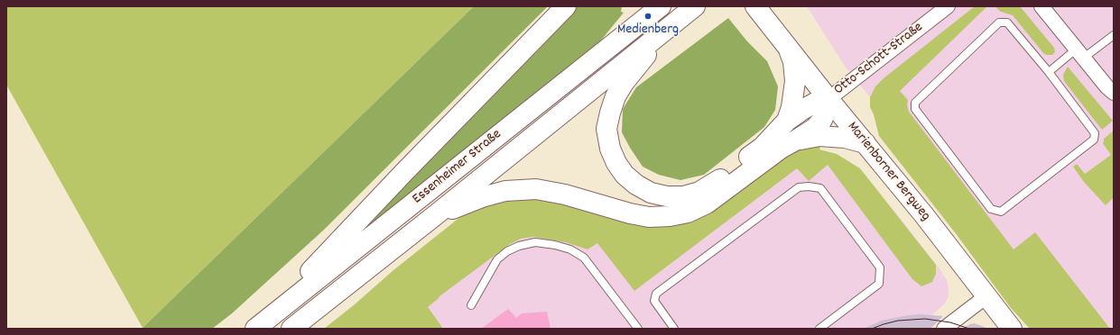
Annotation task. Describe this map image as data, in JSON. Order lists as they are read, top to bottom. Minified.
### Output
{"streets":{"main road":["Essenheimer Straße","Marienborner Bergweg"],"street":["Otto-Schott-Straße"]},"crossings":[["Otto-Schott-Straße","Marienborner Bergweg"]],"places":["Medienberg"]}
